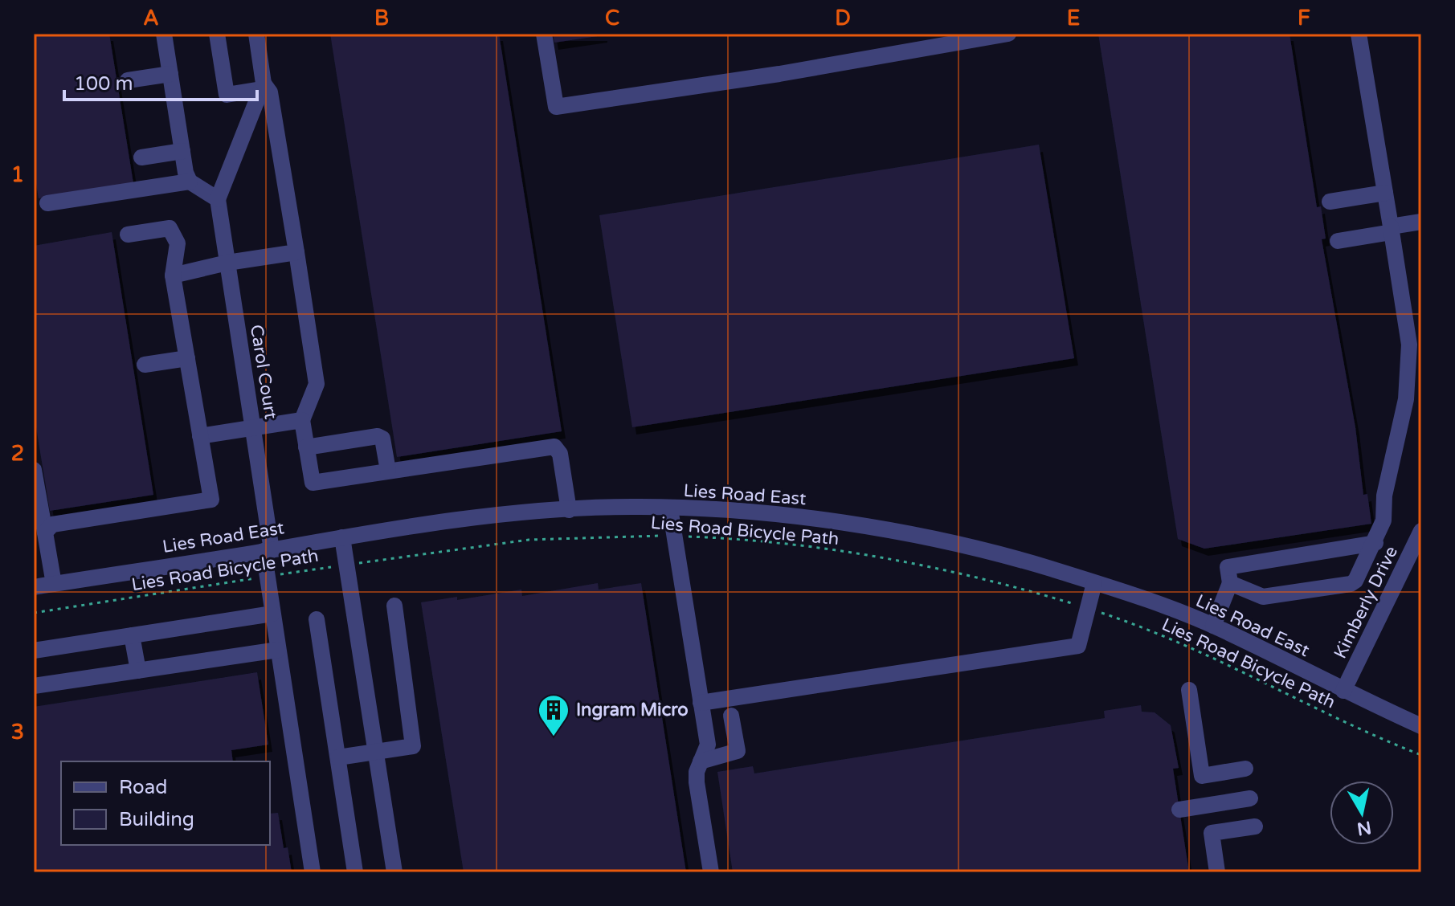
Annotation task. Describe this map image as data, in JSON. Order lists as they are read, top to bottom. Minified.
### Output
{"streets":{"street":["Carol Court","Lies Road East","Kimberly Drive"],"path":["Lies Road Bicycle Path"]},"crossings":[["Carol Court","Lies Road East"],["Carol Court","Lies Road Bicycle Path"],["Lies Road East","Kimberly Drive"]],"places":{"building":["Ingram Micro"]},"legend":["Road","Building"],"scale_bar":"100 m","north":"bottom","grid":{"columns":["A","B","C","D","E","F"],"rows":["1","2","3"]}}
